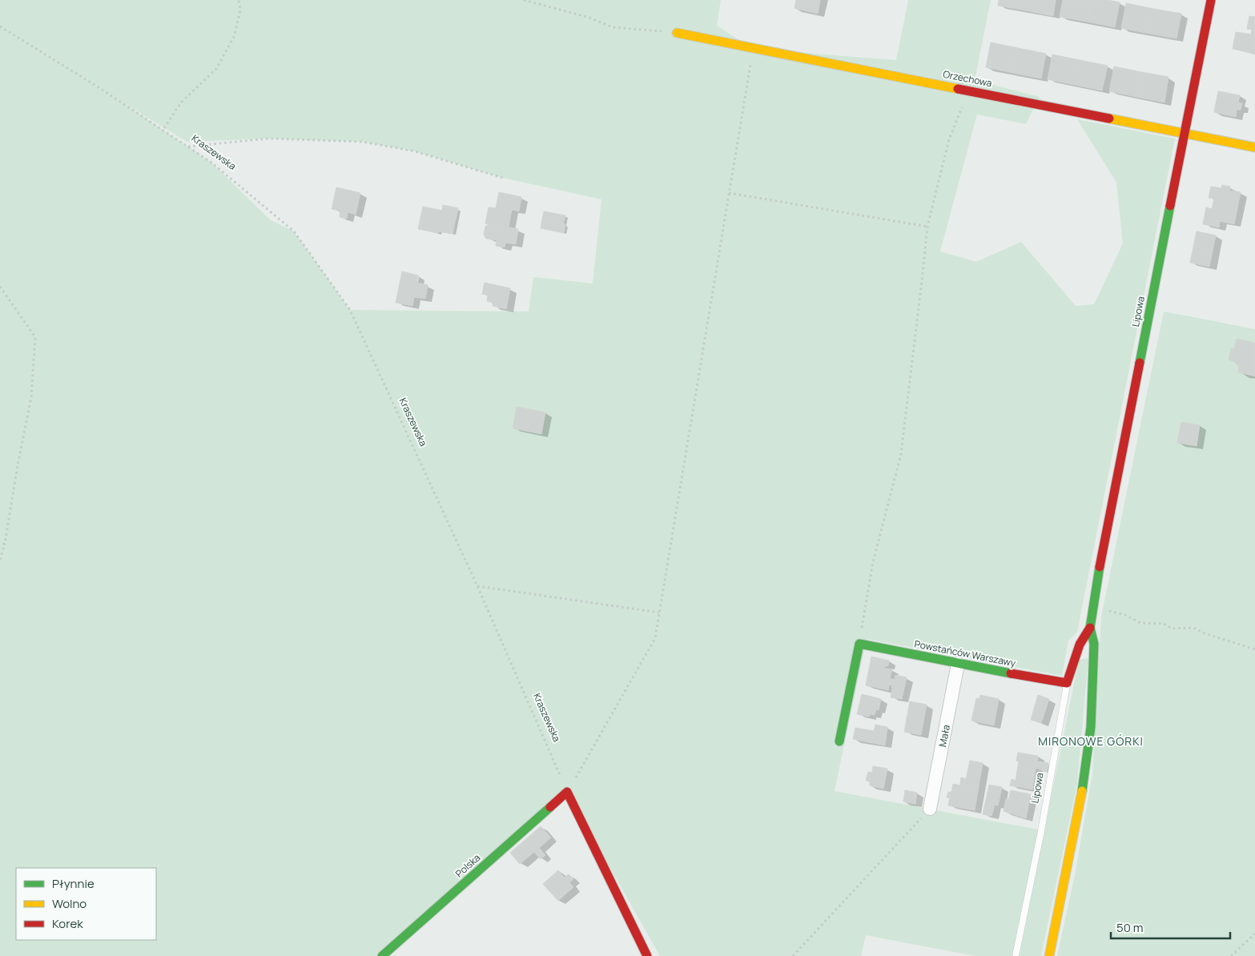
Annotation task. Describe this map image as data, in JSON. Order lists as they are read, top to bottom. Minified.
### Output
{"streets":{"street":["Orzechowa","Lipowa","Powstańców Warszawy","Mała","Polska"],"path":["Kraszewska"]},"crossings":[["Orzechowa","Lipowa"],["Kraszewska","Polska"],["Lipowa","Powstańców Warszawy"],["Powstańców Warszawy","Mała"]],"districts":["MIRONOWE GÓRKI"],"legend":["Płynnie","Wolno","Korek"],"scale_bar":"50 m"}
